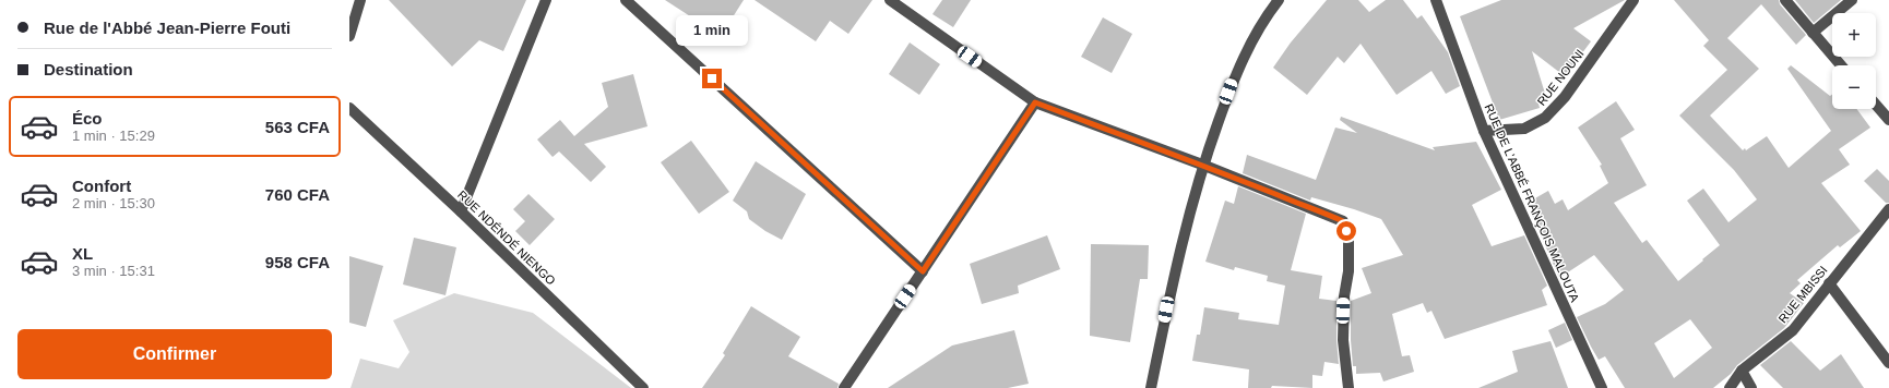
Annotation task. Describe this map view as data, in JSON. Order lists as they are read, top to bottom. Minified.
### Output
{"streets":{"street":["RUE NOUNI","RUE DE L'ABBÉ FRANÇOIS MALOUTA","RUE NDÉNDÉ NIENGO","RUE MBISSI"]},"crossings":[["RUE NOUNI","RUE DE L'ABBÉ FRANÇOIS MALOUTA"]],"page":{"banner":["Rue de l'Abbé Jean-Pierre Fouti","Destination"],"map_buttons":["+","−"],"bubble":"1 min","list":[{"name":"Éco","note":"1 min · 15:29","value":"563 CFA"},{"name":"Confort","note":"2 min · 15:30","value":"760 CFA"},{"name":"XL","note":"3 min · 15:31","value":"958 CFA"}],"buttons":"Confirmer"}}
